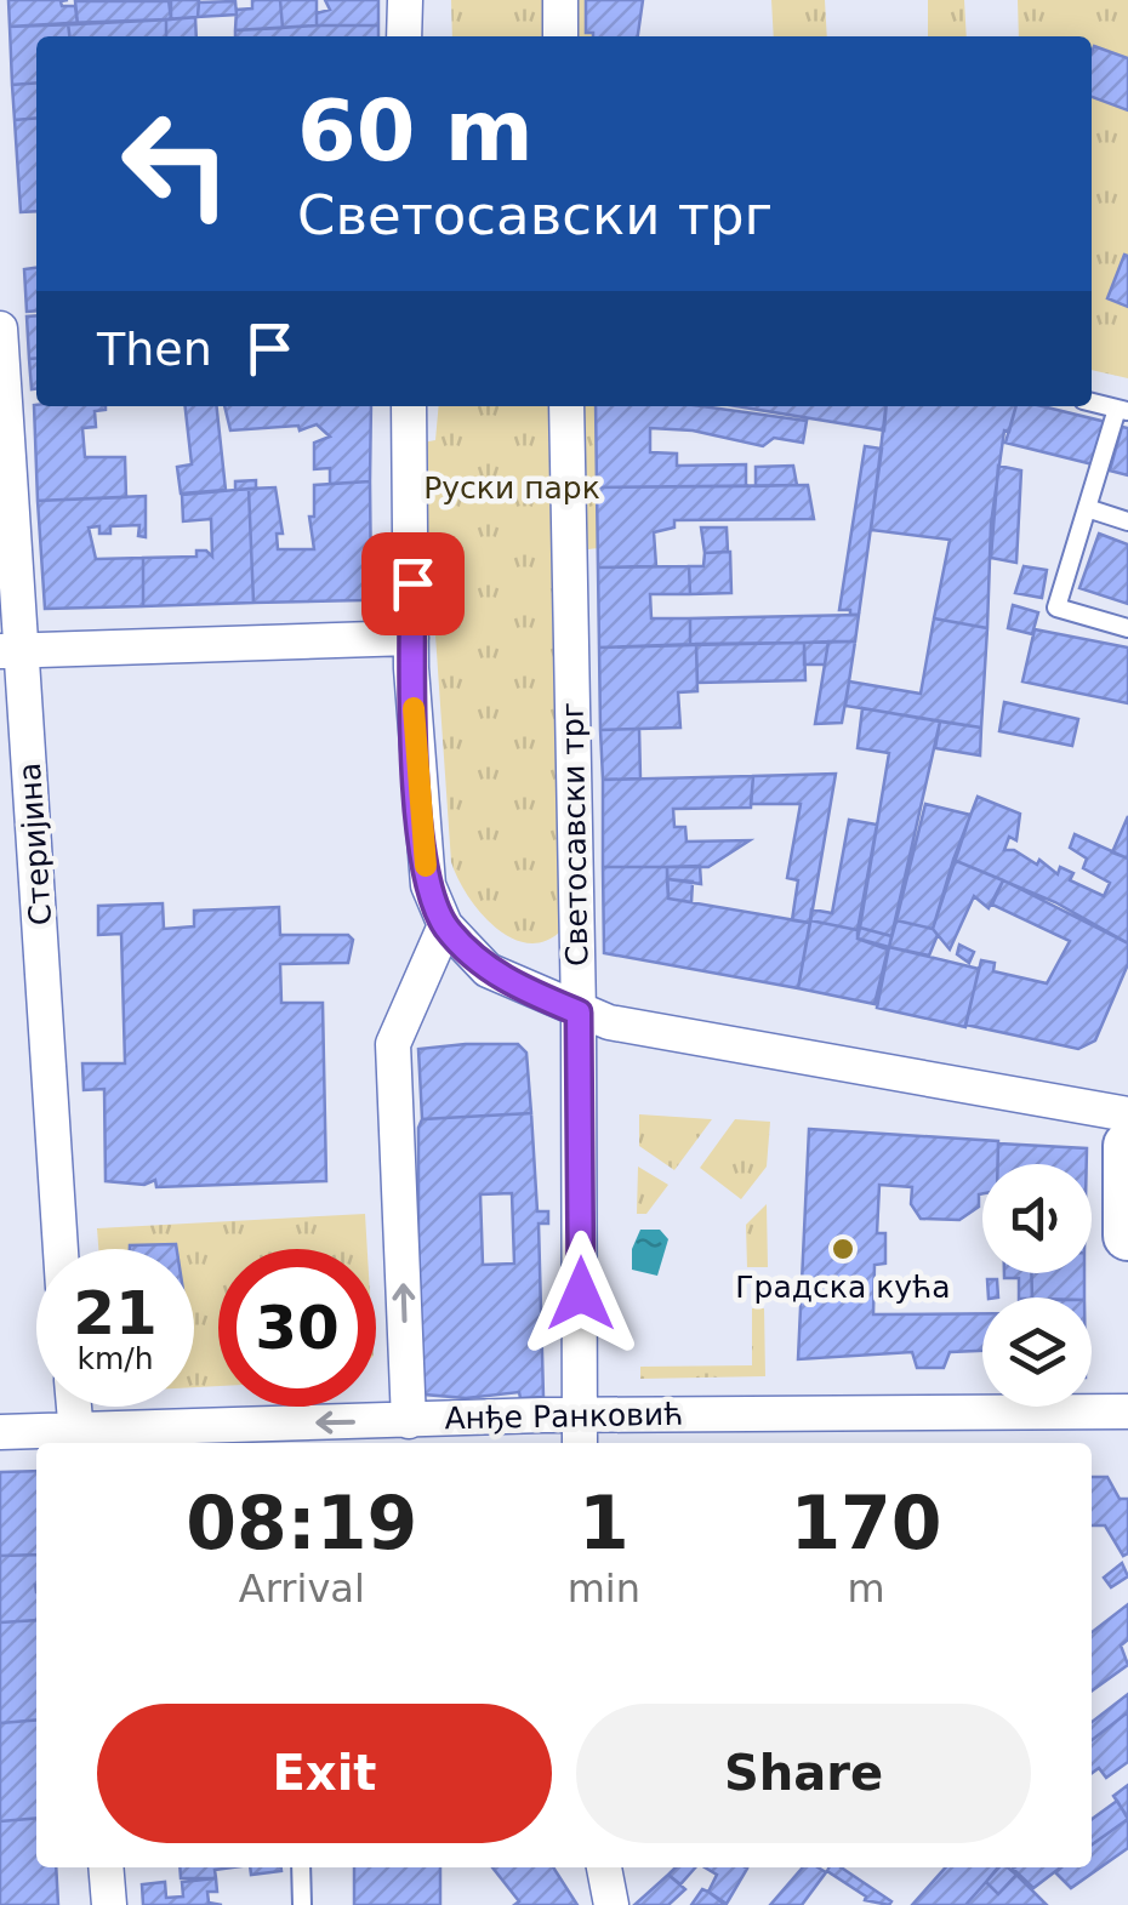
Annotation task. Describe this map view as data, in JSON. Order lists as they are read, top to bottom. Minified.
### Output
{"streets":{"street":["Светосавски трг","Стеријина","Анђе Ранковић"]},"parks":["Руски парк"],"places":["Градска кућа"],"page":{"turn":["60 m","Светосавски трг"],"then":"Then","speed":"21 km/h","limit":"30","eta":["08:19","Arrival","1","min","170","m"],"buttons":["Exit","Share"]}}
